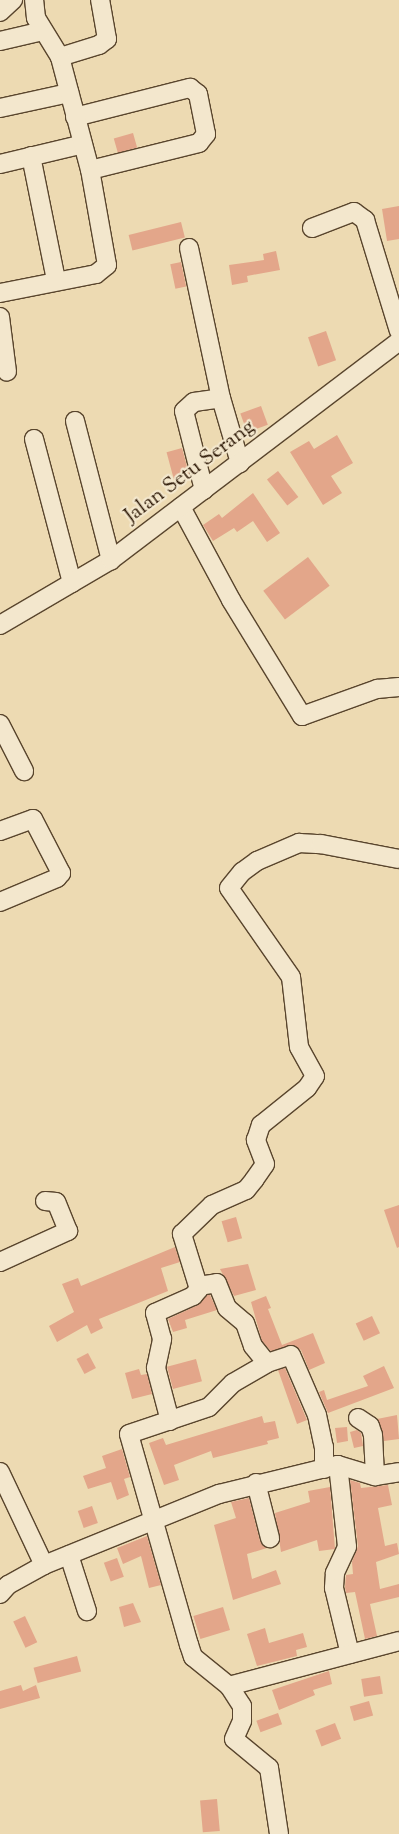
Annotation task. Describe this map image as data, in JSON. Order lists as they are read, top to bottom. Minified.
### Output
{"streets":{"street":["Jalan Setu Serang"]}}
